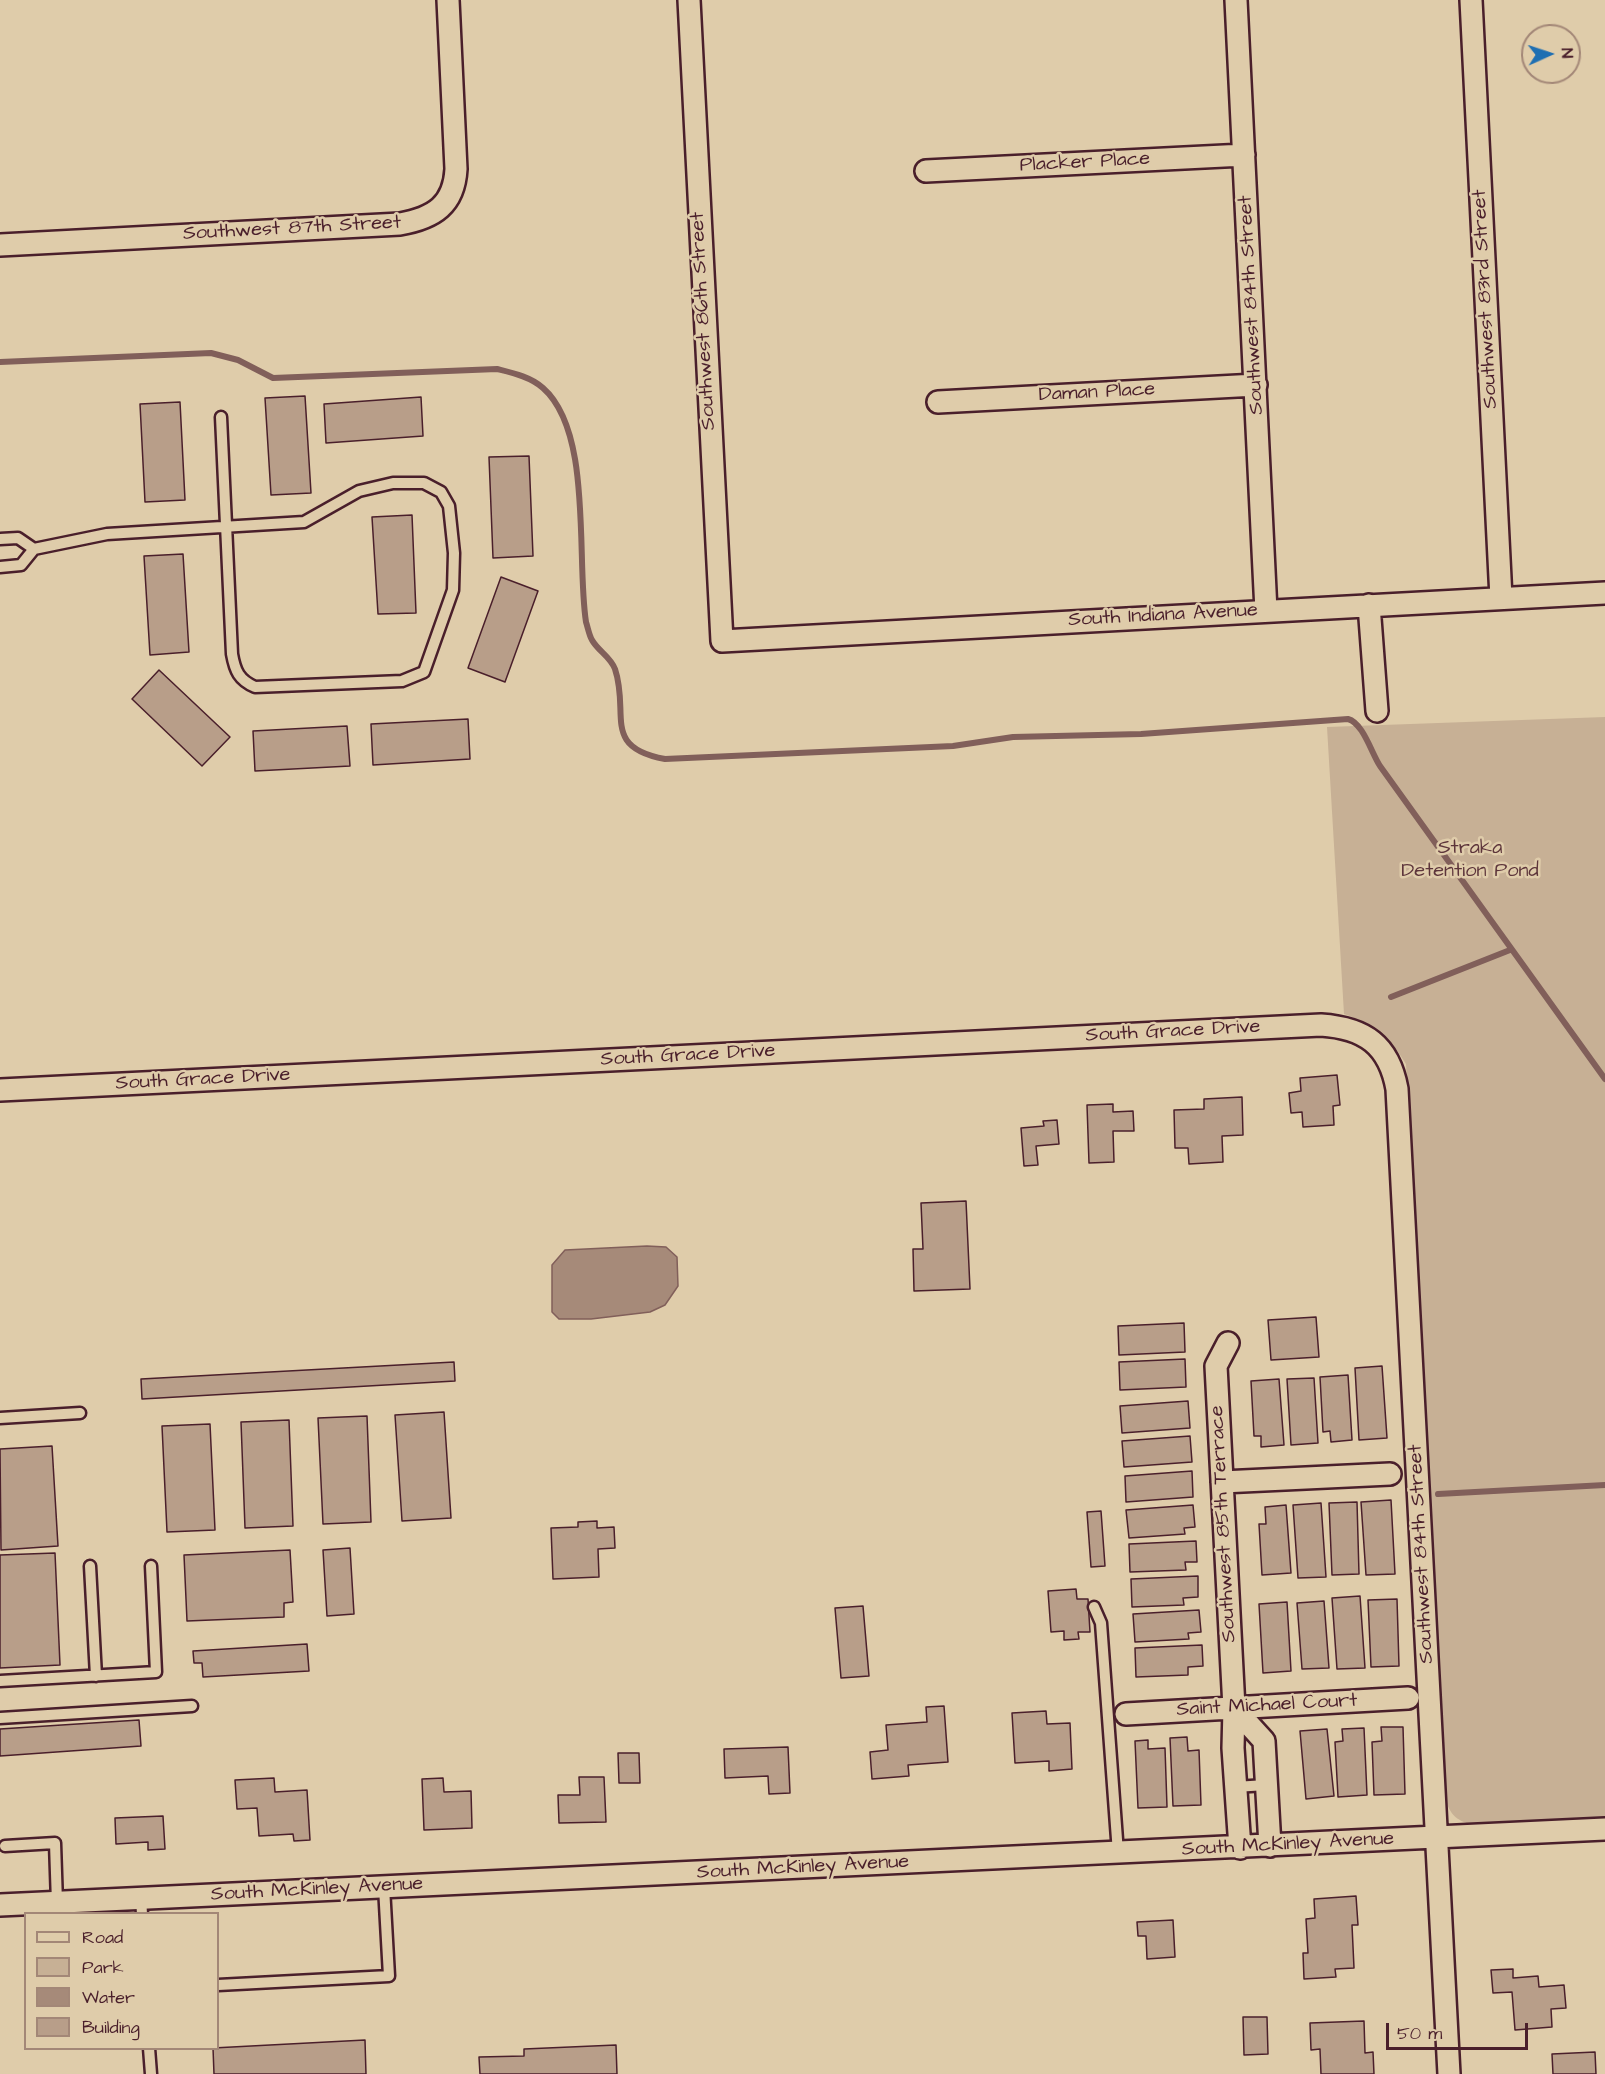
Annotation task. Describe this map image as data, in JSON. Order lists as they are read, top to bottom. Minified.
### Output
{"streets":{"street":["Placker Place","Southwest 87th Street","Southwest 83rd Street","Southwest 84th Street","Southwest 86th Street","Daman Place","South Indiana Avenue","South Grace Drive","Southwest 85th Terrace","Saint Michael Court","South McKinley Avenue"]},"crossings":[["Placker Place","Southwest 84th Street"],["Southwest 83rd Street","South Indiana Avenue"],["Southwest 84th Street","Daman Place"],["Southwest 84th Street","South Indiana Avenue"],["Southwest 84th Street","South Grace Drive"],["Southwest 84th Street","South McKinley Avenue"],["Southwest 86th Street","South Indiana Avenue"],["Southwest 85th Terrace","Saint Michael Court"],["Southwest 85th Terrace","South McKinley Avenue"]],"parks":["Straka Detention Pond"],"legend":["Road","Park","Water","Building"],"scale_bar":"50 m","north":"right"}
